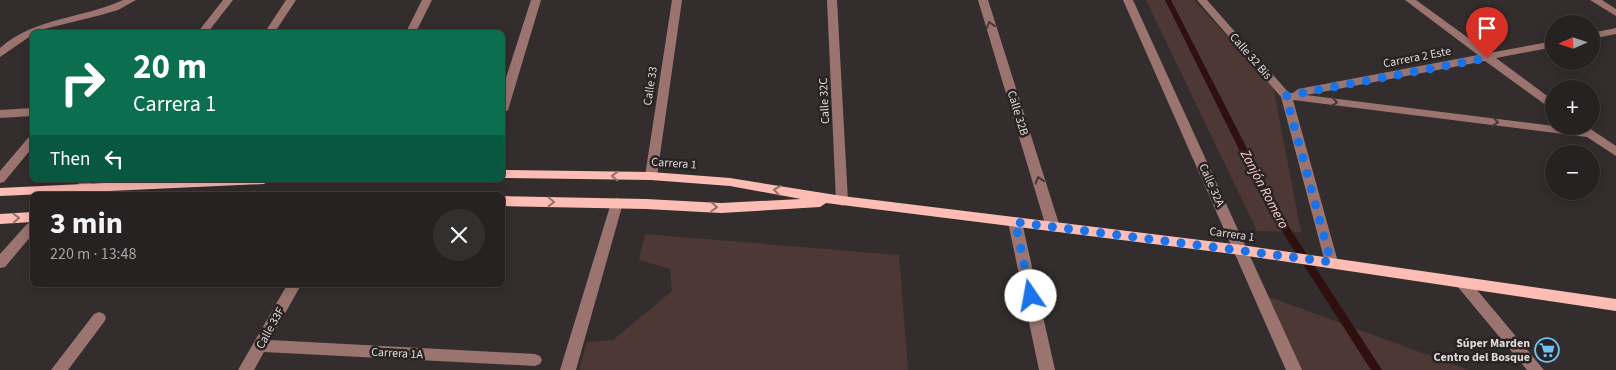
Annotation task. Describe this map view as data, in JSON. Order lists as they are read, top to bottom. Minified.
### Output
{"streets":{"main road":["Carrera 1"],"street":["Calle 32 Bis","Carrera 2 Este","Calle 33","Calle 32C","Calle 32B","Calle 32A","Calle 33F","Carrera 1A"]},"crossings":[["Calle 32 Bis","Carrera 2 Este"],["Calle 32 Bis","Carrera 1"],["Calle 33","Carrera 1"],["Calle 32C","Carrera 1"],["Calle 32B","Carrera 1"],["Carrera 1","Calle 32A"],["Calle 33F","Carrera 1A"]],"one_way":["Calle 32B"],"water":["Zanjón Romero"],"places":{"supermarket":["Súper Marden Centro del Bosque"]},"north":"left","page":{"map_buttons":["+","−"],"turn":["20 m","Carrera 1"],"then":"Then","heading":["3 min","220 m · 13:48"]}}
